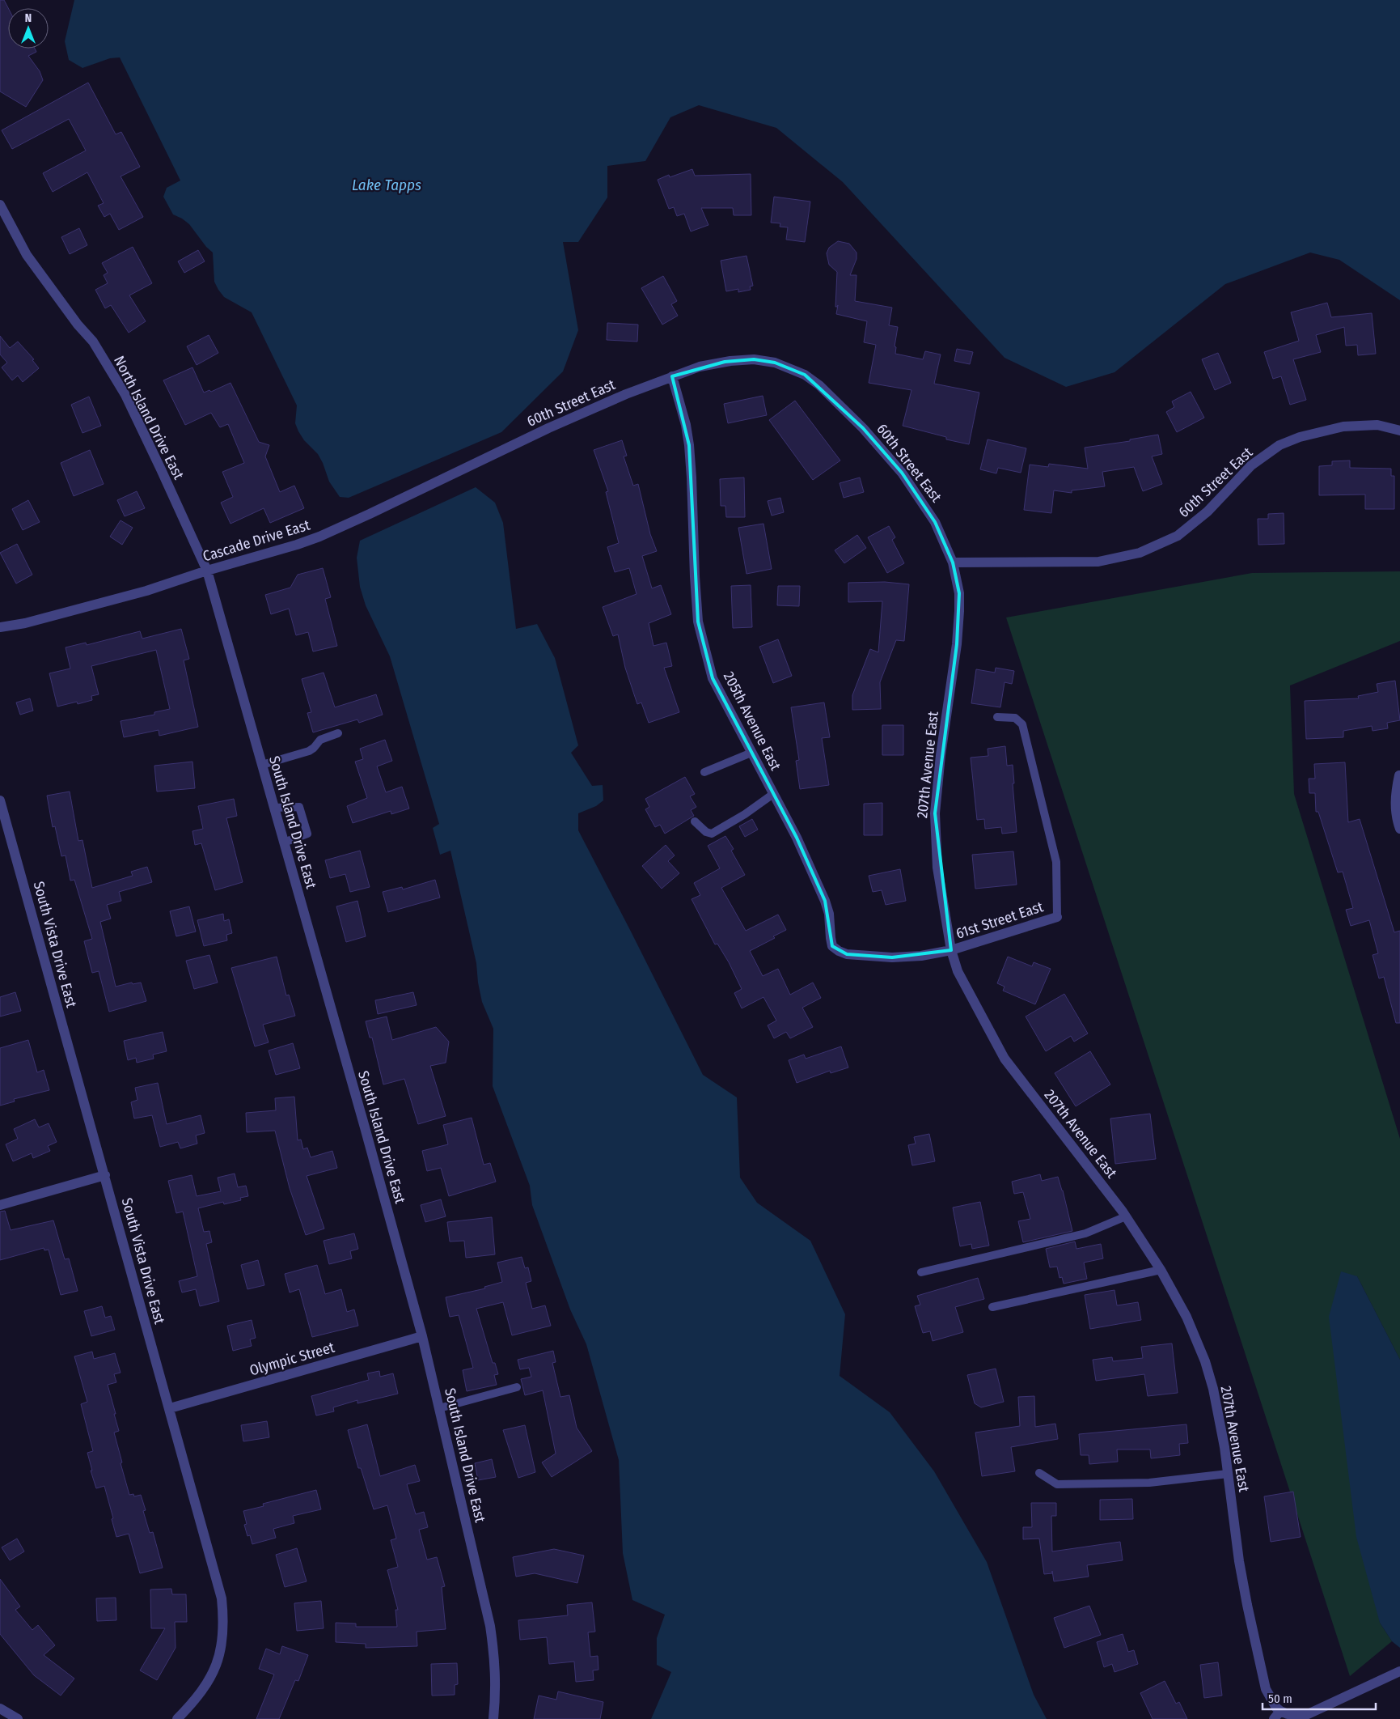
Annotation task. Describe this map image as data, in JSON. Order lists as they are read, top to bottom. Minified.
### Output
{"streets":{"street":["60th Street East","North Island Drive East","Cascade Drive East","205th Avenue East","207th Avenue East","South Island Drive East","61st Street East","South Vista Drive East","Olympic Street"]},"crossings":[["60th Street East","Cascade Drive East"],["60th Street East","205th Avenue East"],["60th Street East","207th Avenue East"],["North Island Drive East","Cascade Drive East"],["North Island Drive East","South Island Drive East"],["Cascade Drive East","South Island Drive East"],["205th Avenue East","207th Avenue East"],["205th Avenue East","61st Street East"],["207th Avenue East","61st Street East"],["South Island Drive East","Olympic Street"],["South Vista Drive East","Olympic Street"]],"water":["Lake Tapps"],"scale_bar":"50 m","north":"top"}
